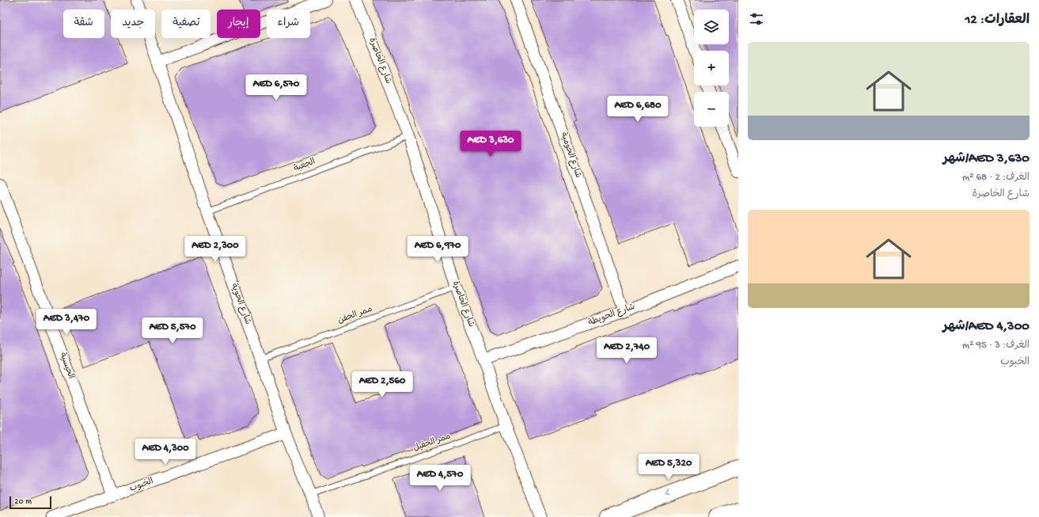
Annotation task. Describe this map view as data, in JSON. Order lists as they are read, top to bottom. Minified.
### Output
{"streets":{"street":["شارع الخاصرة","شارع الحومية","شارع الحوية","شارع الحويطة","الحيسية","الخبوب"],"lane":["الجعبة","ممر الجفن","ممر الجفيل"]},"crossings":[["شارع الخاصرة","الجعبة"],["شارع الخاصرة","ممر الجفن"],["شارع الخاصرة","شارع الحويطة"],["شارع الخاصرة","ممر الجفيل"],["شارع الحومية","شارع الحويطة"],["الجعبة","شارع الحوية"],["شارع الحوية","ممر الجفن"],["شارع الحوية","ممر الجفيل"],["شارع الحوية","الخبوب"],["الحيسية","الخبوب"]],"scale_bar":"20 m","page":{"heading":"العقارات: 12","map_buttons":["+","−"],"chip":["شراء","إيجار","تصفية","جديد","شقة"],"list":[{"name":"AED 3,630/شهر","note":"الغرف: 2 · 68 m² · شارع الخاصرة"},{"name":"AED 4,300/شهر","note":"الغرف: 3 · 95 m² · الخبوب"}],"price":["AED 6,570","AED 6,680","AED 3,630","AED 2,300","AED 6,970","AED 3,470","AED 5,570","AED 2,740","AED 2,560","AED 4,300","AED 5,320","AED 4,570"],"scale":"20 m"}}
